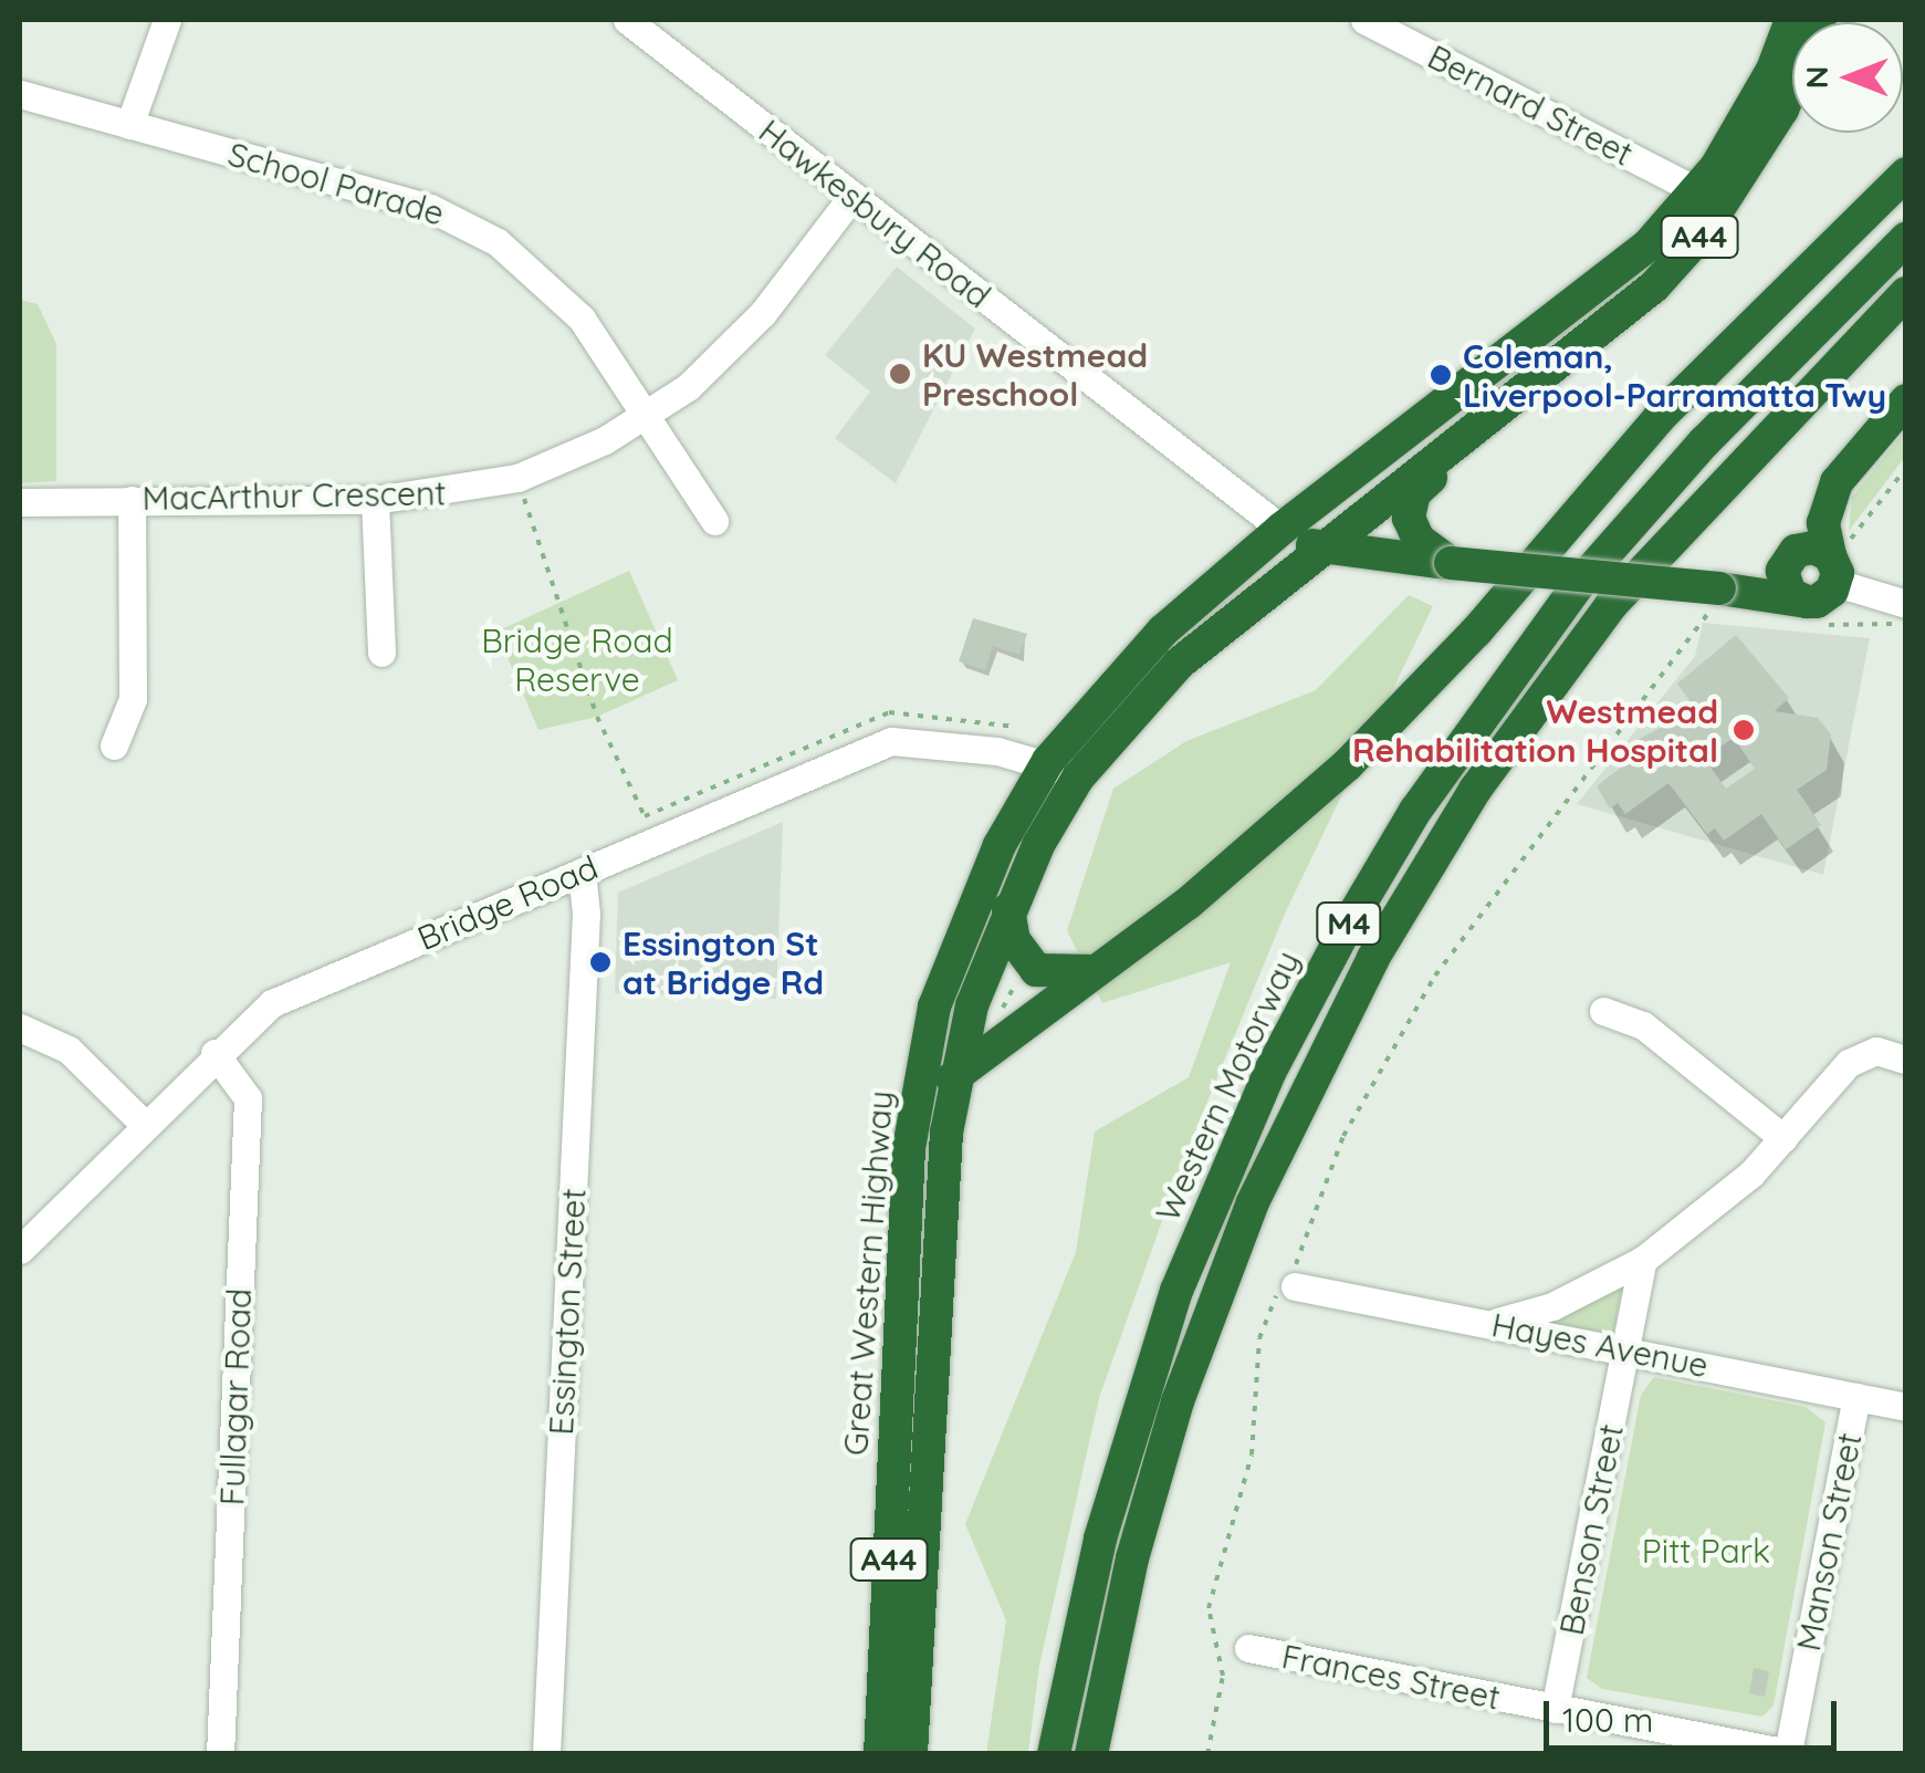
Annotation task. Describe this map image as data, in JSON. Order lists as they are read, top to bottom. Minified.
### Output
{"streets":{"highway":["A44","M4","Western Motorway","Great Western Highway"],"street":["Bernard Street","School Parade","Hawkesbury Road","MacArthur Crescent","Bridge Road","Essington Street","Hayes Avenue","Fullagar Road","Benson Street","Manson Street","Frances Street"]},"crossings":[["Bernard Street","Great Western Highway"],["School Parade","MacArthur Crescent"],["Hawkesbury Road","MacArthur Crescent"],["Hawkesbury Road","Great Western Highway"],["Bridge Road","Great Western Highway"],["Bridge Road","Essington Street"],["Bridge Road","Fullagar Road"],["Hayes Avenue","Benson Street"],["Hayes Avenue","Manson Street"],["Benson Street","Frances Street"],["Manson Street","Frances Street"]],"parks":["Bridge Road Reserve","Pitt Park"],"places":["KU Westmead Preschool","Coleman, Liverpool-Parramatta Twy","Westmead Rehabilitation Hospital","Essington St at Bridge Rd"],"scale_bar":"100 m","north":"left"}
